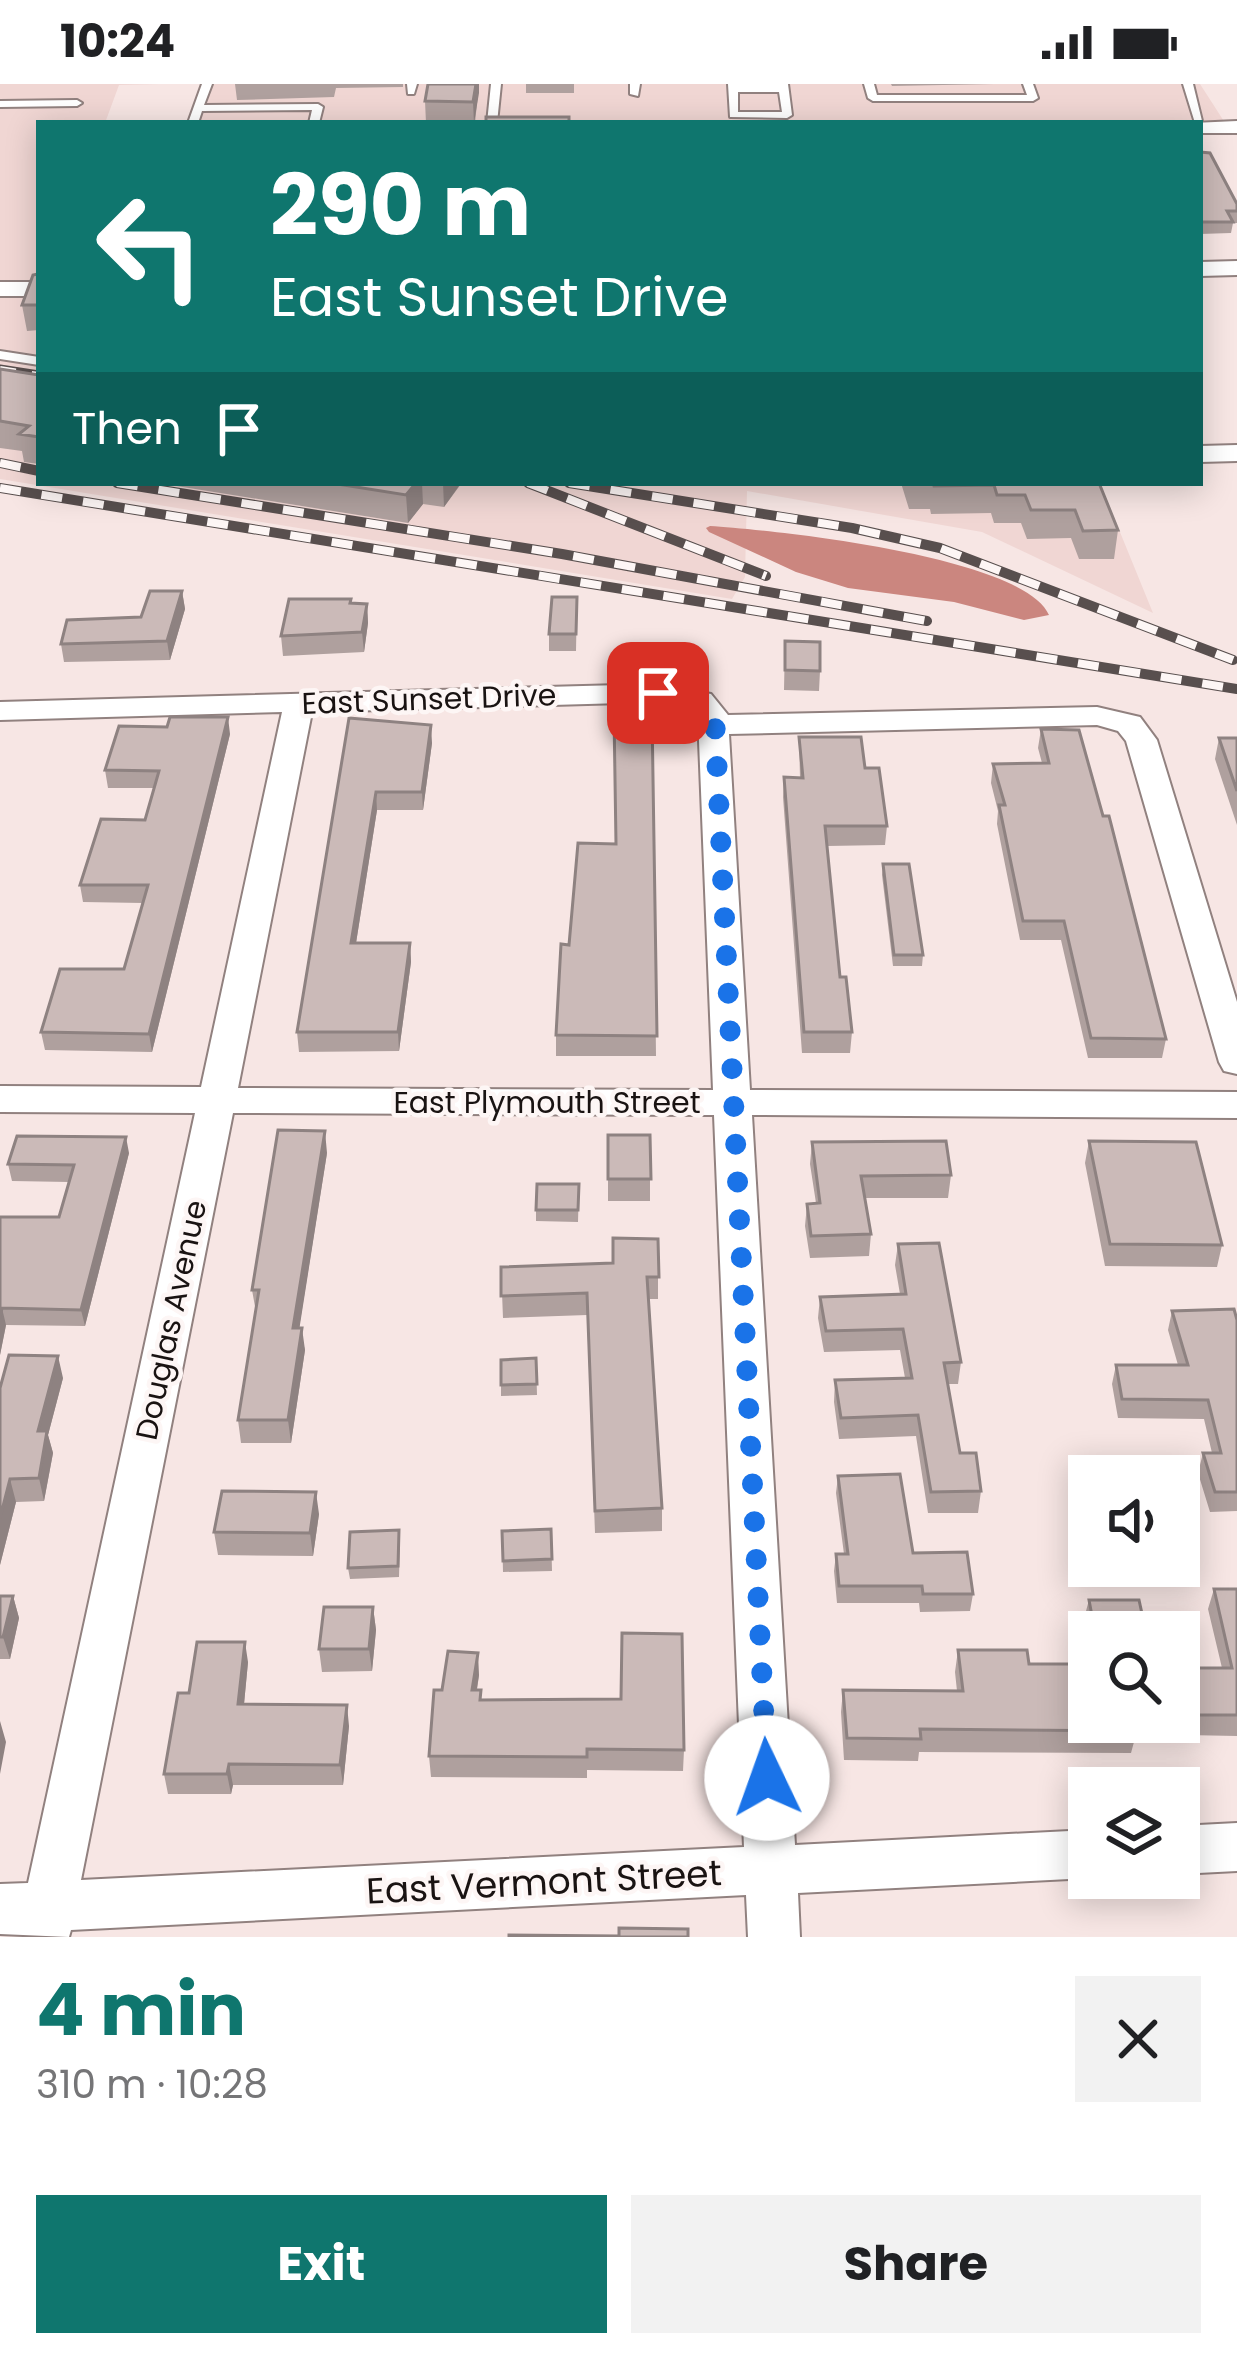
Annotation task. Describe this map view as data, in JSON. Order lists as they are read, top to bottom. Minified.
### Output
{"streets":{"street":["East Sunset Drive","East Plymouth Street","Douglas Avenue","East Vermont Street"]},"crossings":[["East Sunset Drive","Douglas Avenue"],["East Plymouth Street","Douglas Avenue"],["Douglas Avenue","East Vermont Street"]],"page":{"status":"10:24","turn":["290 m","East Sunset Drive"],"then":"Then","heading":["4 min","310 m · 10:28"],"buttons":["Exit","Share"]}}
